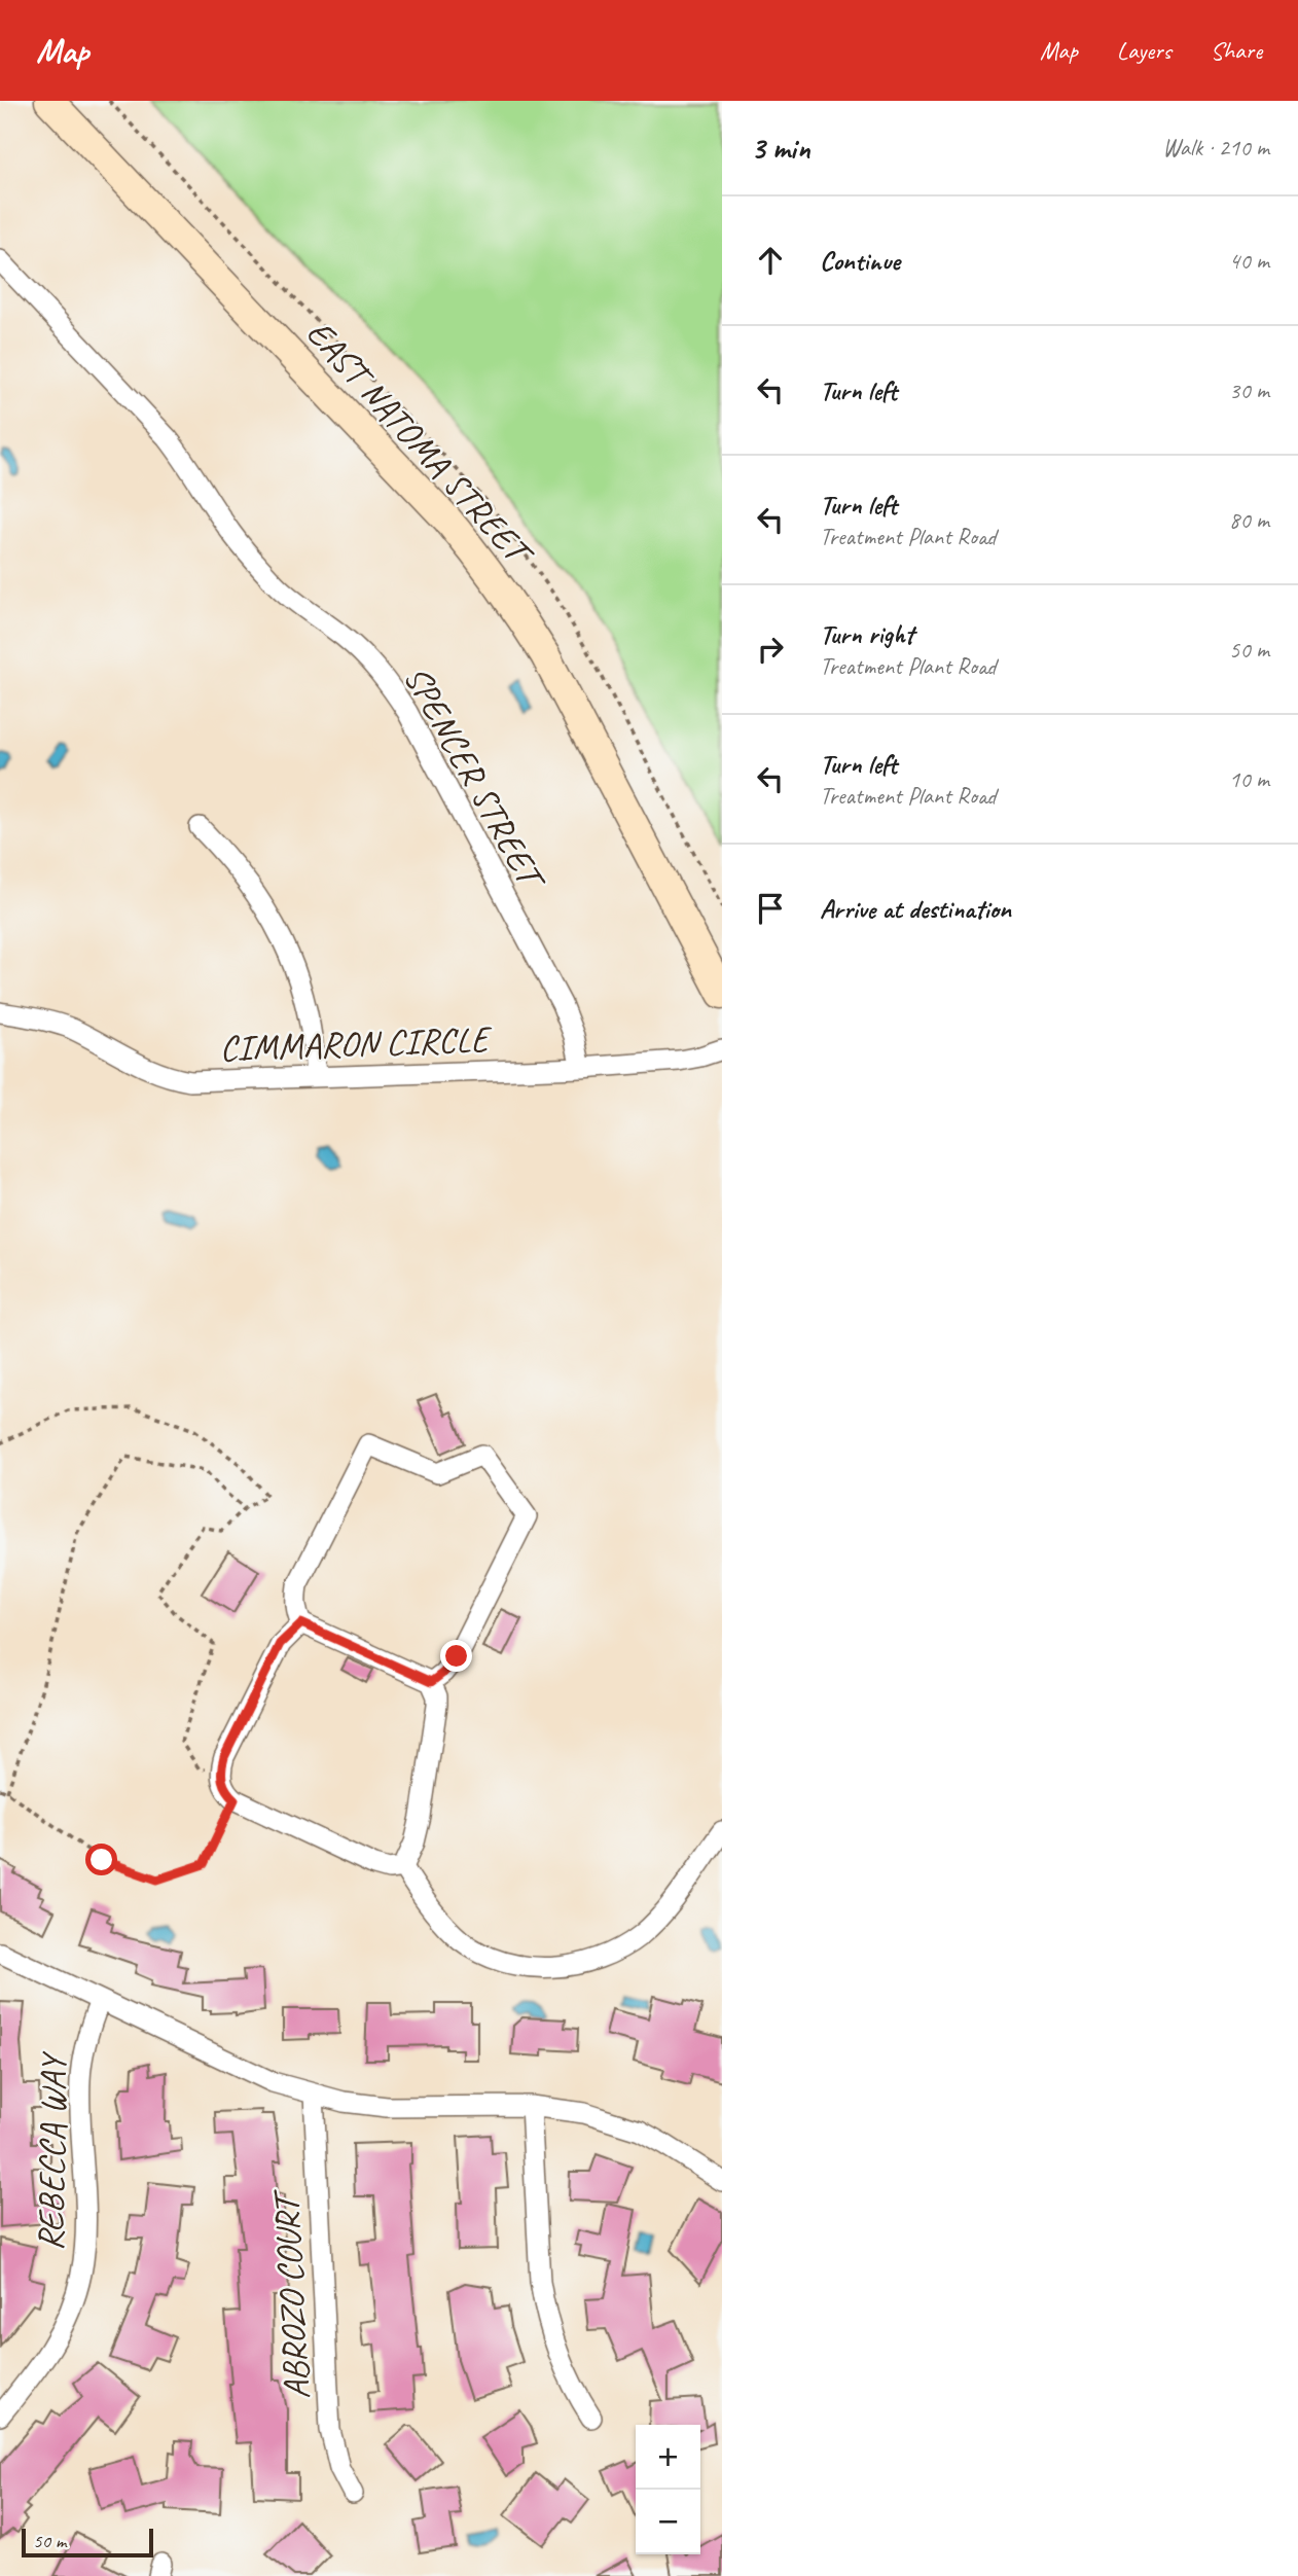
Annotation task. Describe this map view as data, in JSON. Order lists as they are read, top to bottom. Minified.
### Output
{"streets":{"main road":["EAST NATOMA STREET"],"street":["SPENCER STREET","CIMMARON CIRCLE","REBECCA WAY","ABROZO COURT"]},"crossings":[["SPENCER STREET","CIMMARON CIRCLE"]],"scale_bar":"50 m","page":{"header":"Map","nav":["Map","Layers","Share"],"heading":["3 min","Walk · 210 m"],"list":[["Continue","40 m"],["Turn left","30 m"],["Turn left","Treatment Plant Road","80 m"],["Turn right","Treatment Plant Road","50 m"],["Turn left","Treatment Plant Road","10 m"],"Arrive at destination"],"map_buttons":["+","−"],"scale":"50 m"}}
